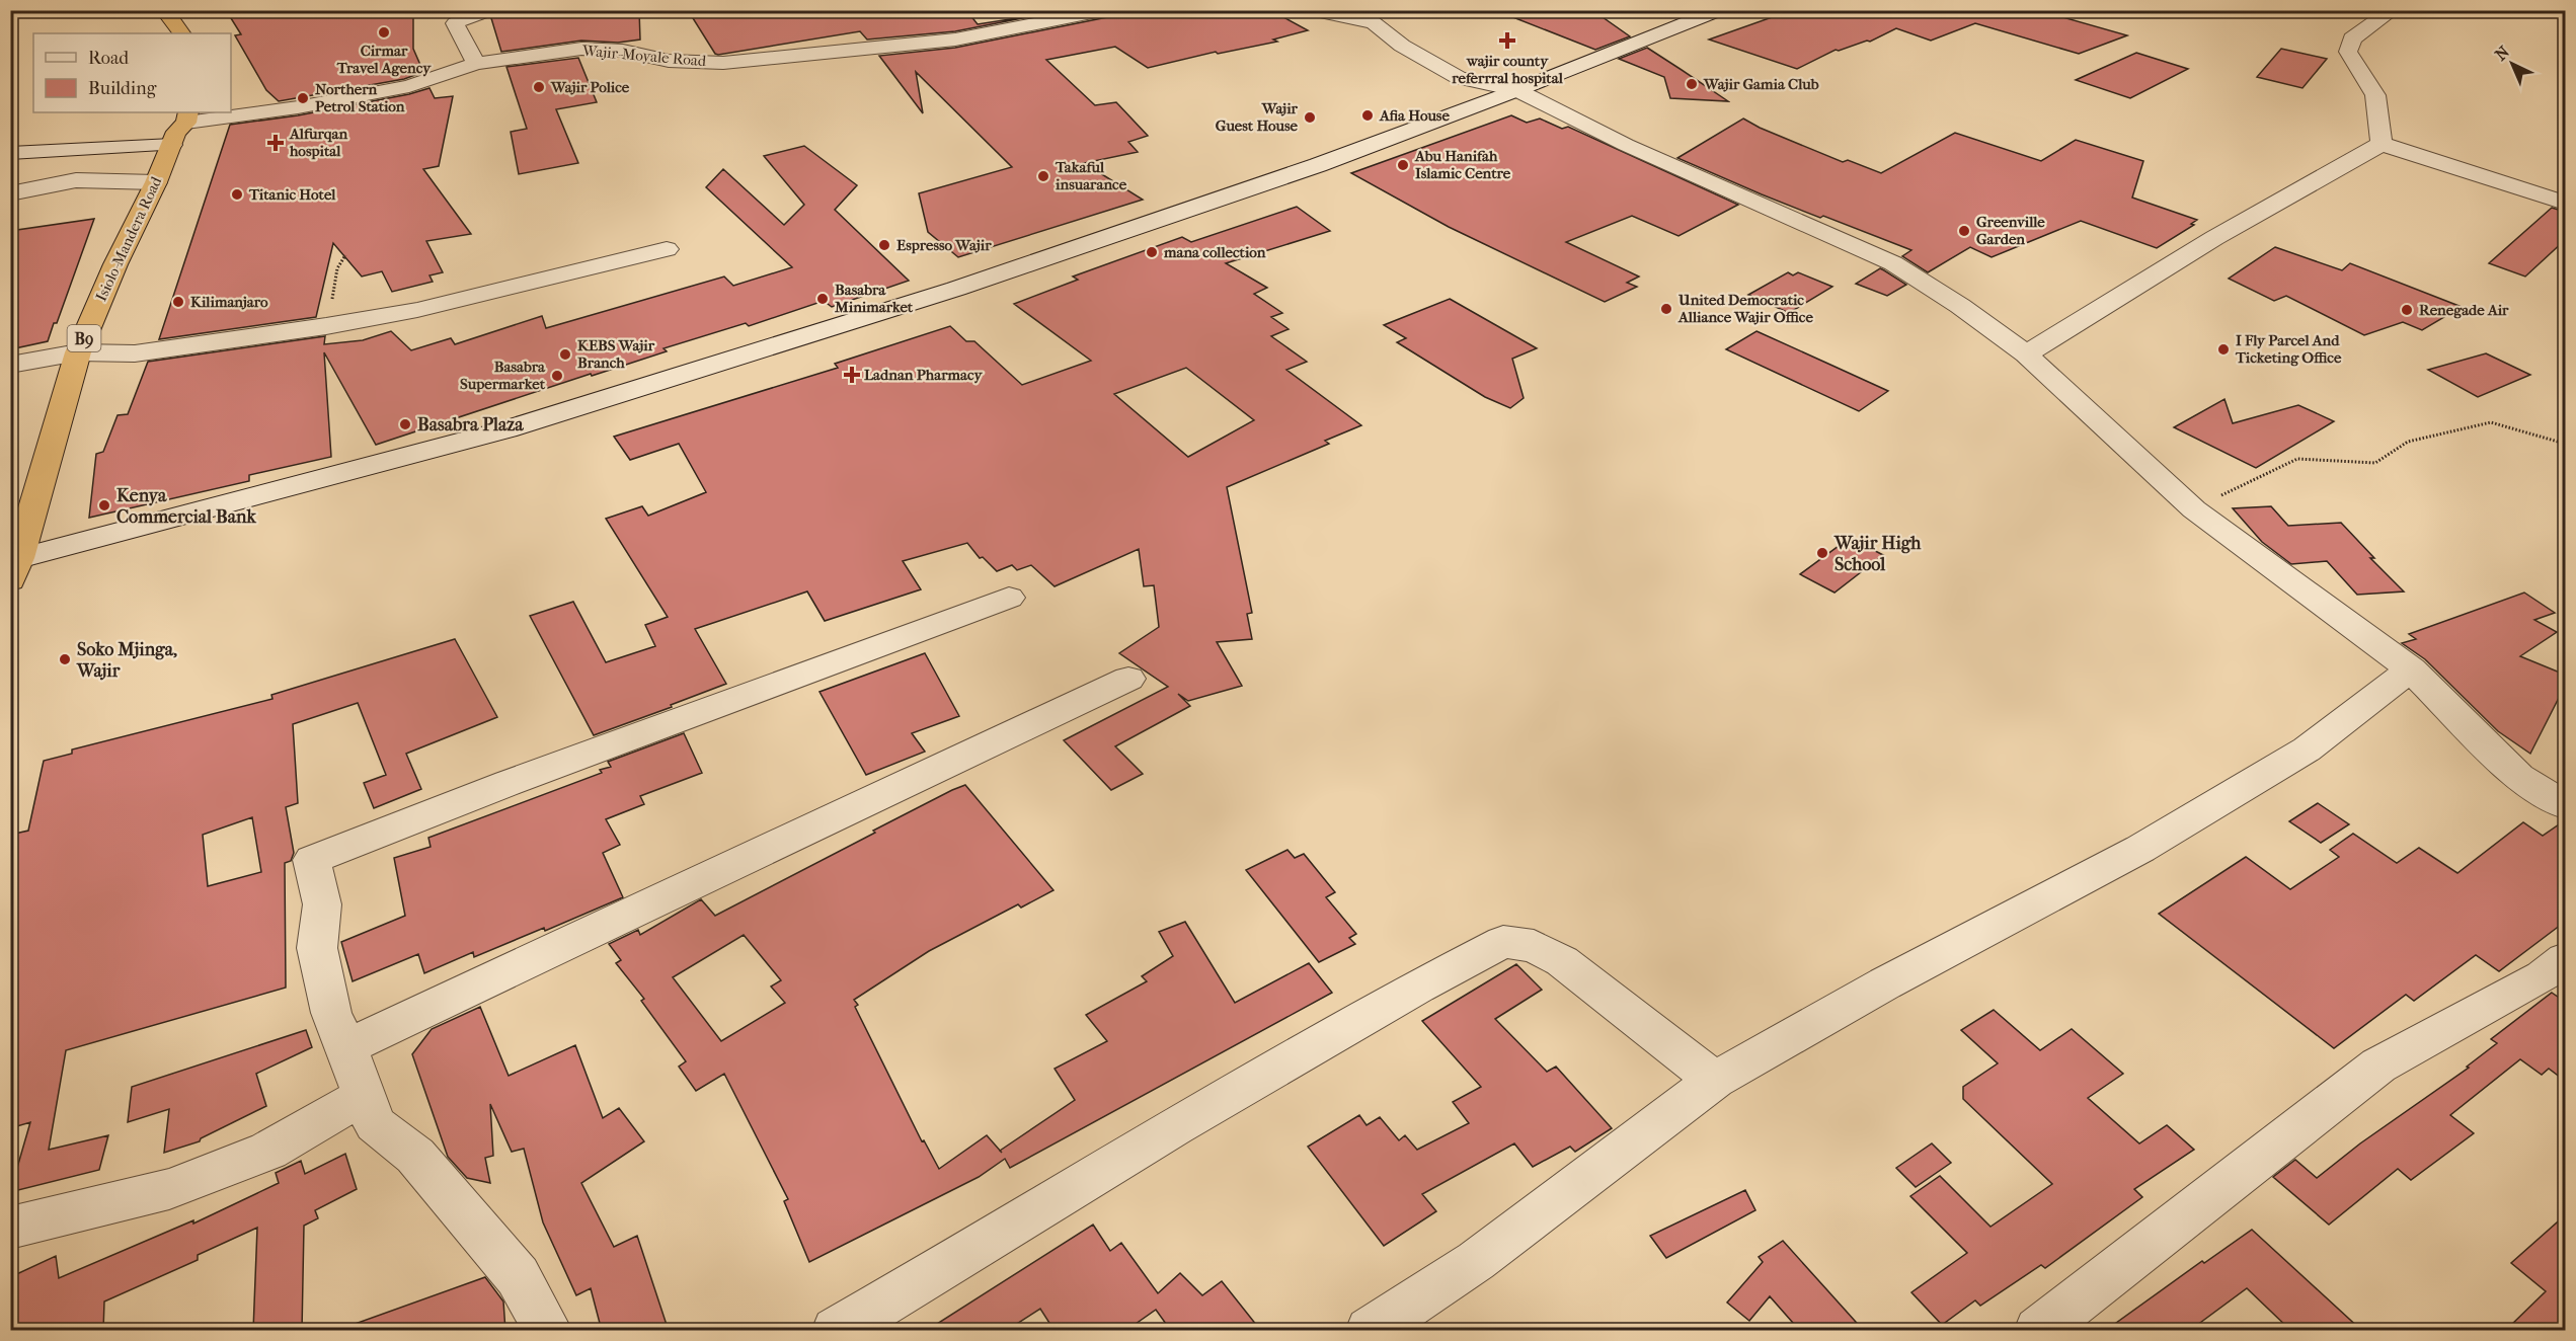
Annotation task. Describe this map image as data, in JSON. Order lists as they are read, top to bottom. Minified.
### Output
{"streets":{"highway":["Isiolo-Mandera Road","B9"],"street":["Wajir-Moyale Road"]},"crossings":[["Wajir-Moyale Road","Isiolo-Mandera Road"]],"places":{"other":["Cirmar Travel Agency","Wajir Gamia Club","Wajir Police","Northern Petrol Station","Afia House","Wajir Guest House","Abu Hanifah Islamic Centre","Takaful insuarance","Titanic Hotel","Greenville Garden","Espresso Wajir","mana collection","Basabra Minimarket","Kilimanjaro","United Democratic Alliance Wajir Office","Renegade Air","I Fly Parcel And Ticketing Office","KEBS Wajir Branch","Basabra Supermarket","Basabra Plaza","Kenya Commercial Bank","Wajir High School","Soko Mjinga, Wajir"],"health":["wajir county referrral hospital","Alfurqan hospital","Ladnan Pharmacy"]},"legend":["Road","Building"],"north":"top left"}
